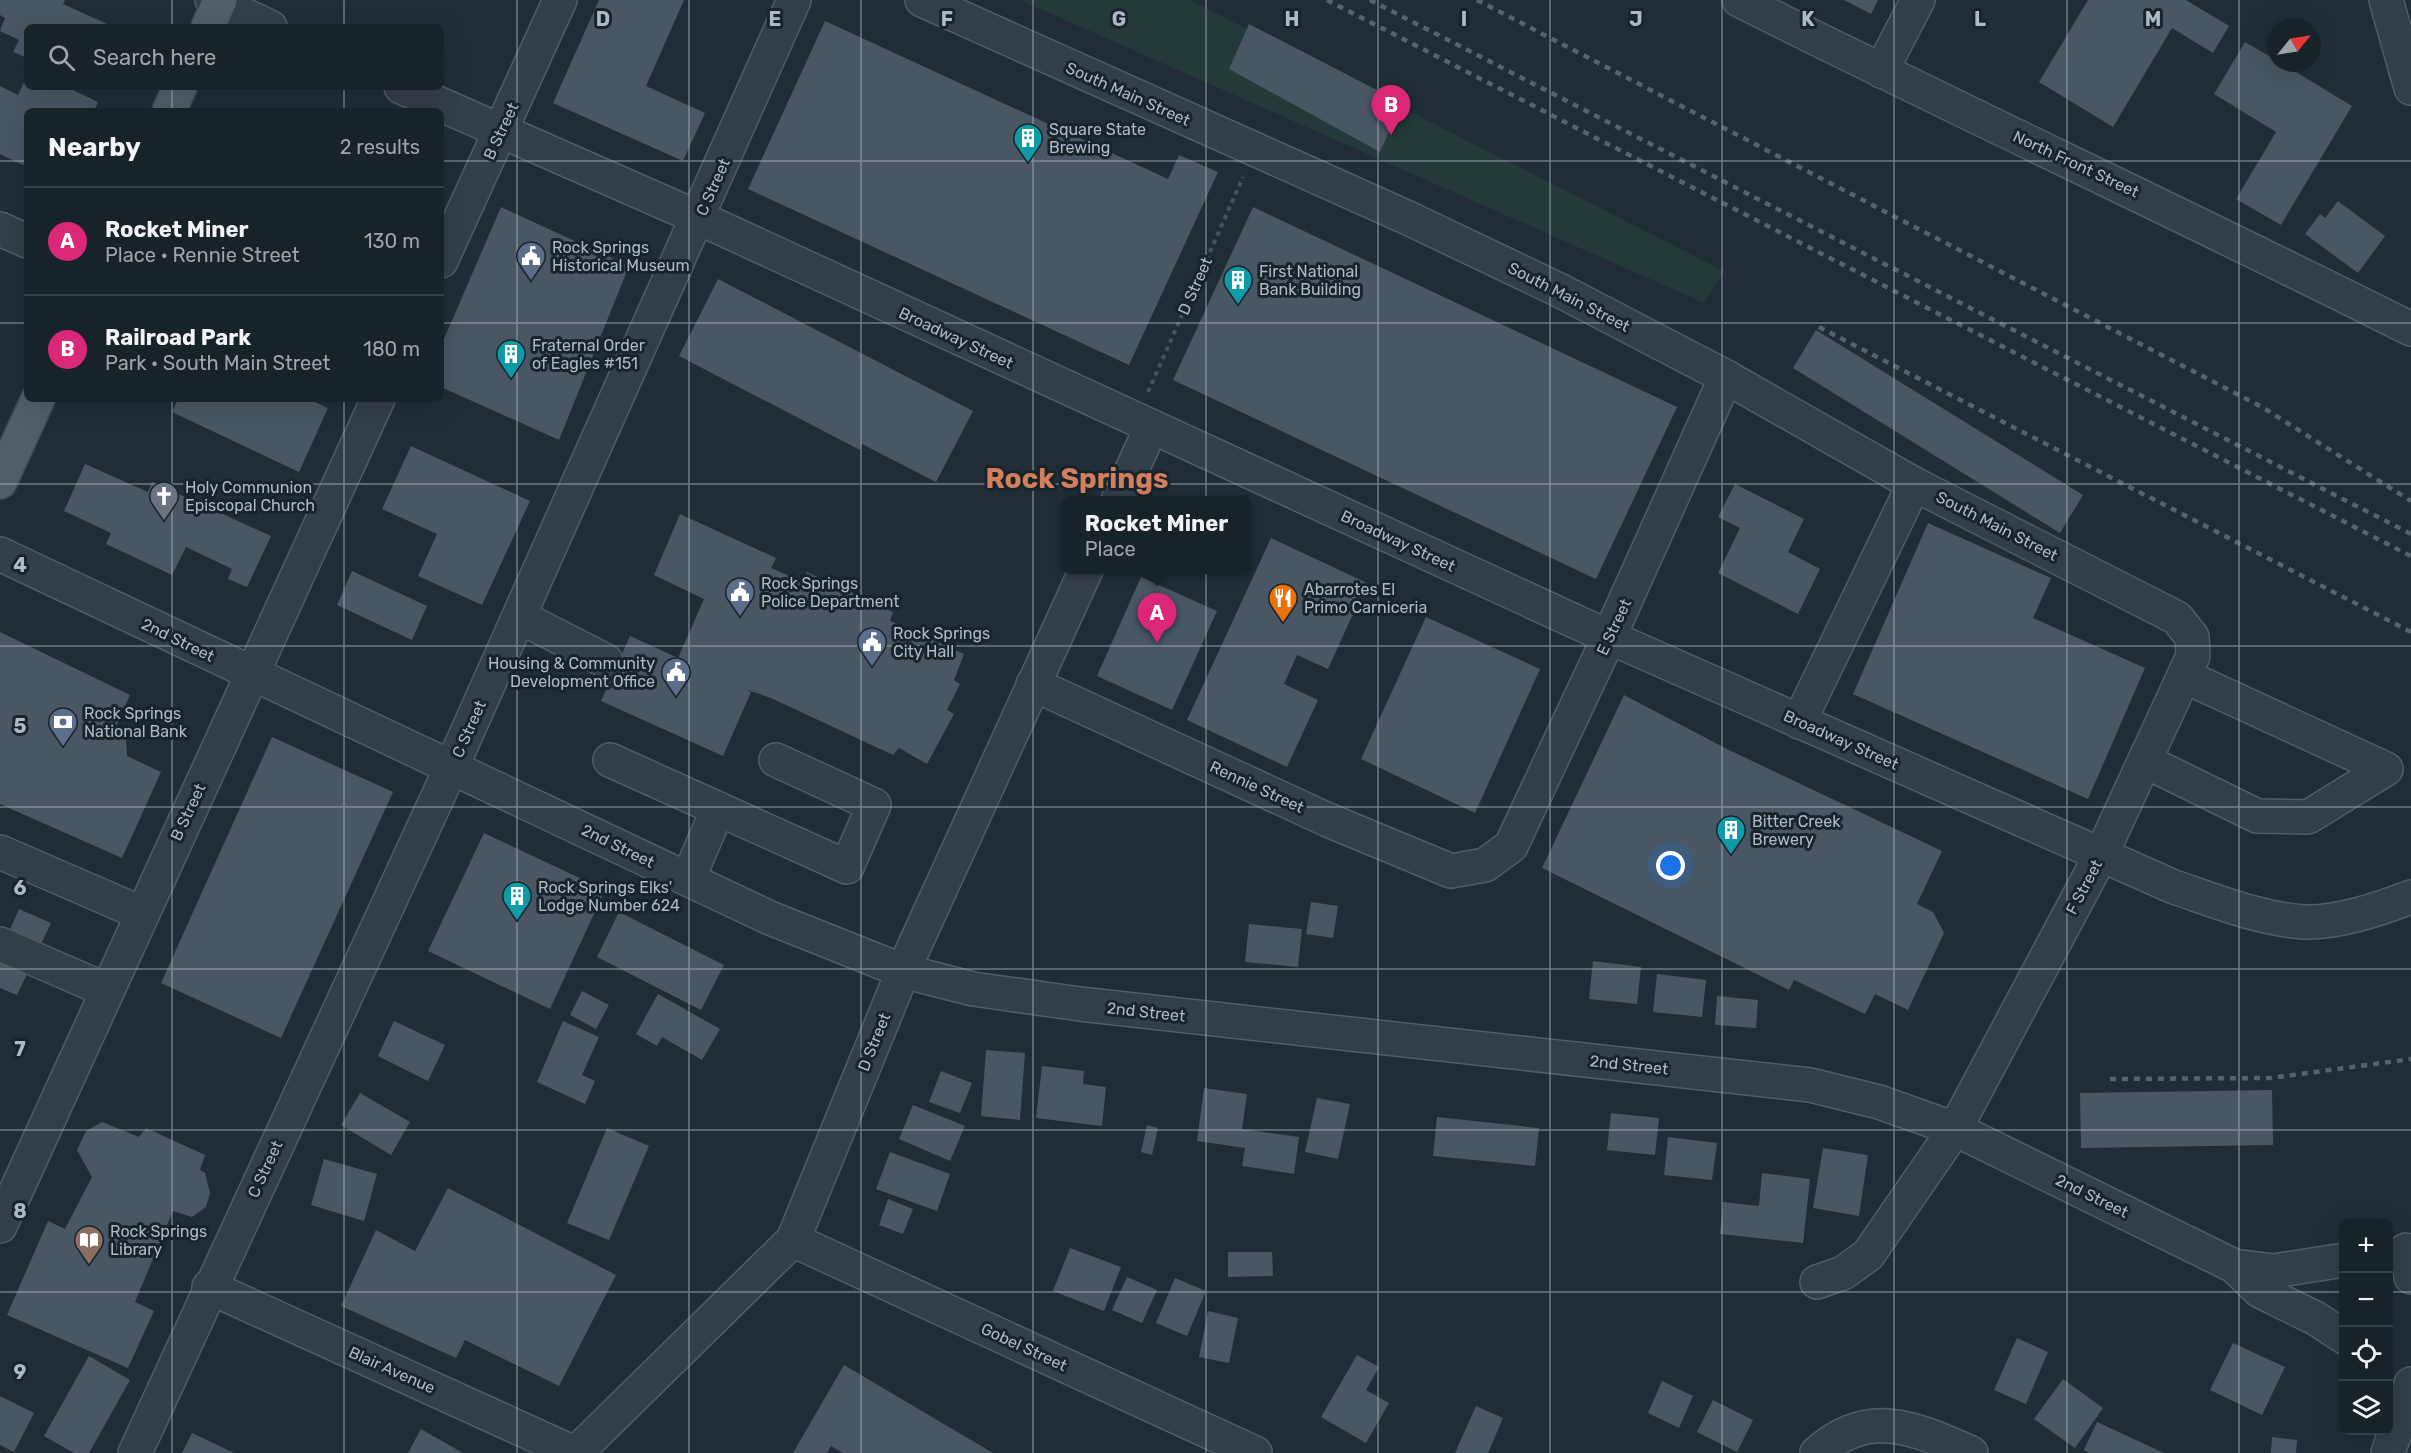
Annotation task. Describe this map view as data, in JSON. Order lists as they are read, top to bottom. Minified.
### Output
{"streets":{"street":["South Main Street","B Street","North Front Street","C Street","D Street","Broadway Street","E Street","2nd Street","Rennie Street","F Street","Gobel Street","Blair Avenue"]},"crossings":[["South Main Street","D Street"],["South Main Street","E Street"],["South Main Street","F Street"],["B Street","Broadway Street"],["B Street","2nd Street"],["C Street","Broadway Street"],["C Street","2nd Street"],["C Street","Blair Avenue"],["D Street","Broadway Street"],["D Street","2nd Street"],["D Street","Rennie Street"],["D Street","Gobel Street"],["D Street","Blair Avenue"],["Broadway Street","E Street"],["Broadway Street","F Street"],["E Street","Rennie Street"],["2nd Street","F Street"]],"districts":["Rock Springs"],"places":{"building":["Square State Brewing","First National Bank Building","Fraternal Order of Eagles #151","Bitter Creek Brewery","Rock Springs Elks' Lodge Number 624"],"public building":["Rock Springs Historical Museum","Rock Springs Police Department","Rock Springs City Hall","Housing & Community Development Office"],"church":["Holy Communion Episcopal Church"],"restaurant":["Abarrotes El Primo Carniceria"],"bank":["Rock Springs National Bank"],"library":["Rock Springs Library"]},"north":"top right","page":{"search":"Search here","pins":["B","A"],"heading":["Nearby","2 results"],"list":[{"mark":"A","name":"Rocket Miner","note":"Place · Rennie Street","value":"130 m"},{"mark":"B","name":"Railroad Park","note":"Park · South Main Street","value":"180 m"}],"popup":["Rocket Miner","Place"],"map_buttons":["+","−"]},"grid":{"columns":["D","E","F","G","H","I","J","K","L","M"],"rows":["4","5","6","7","8","9"]}}
